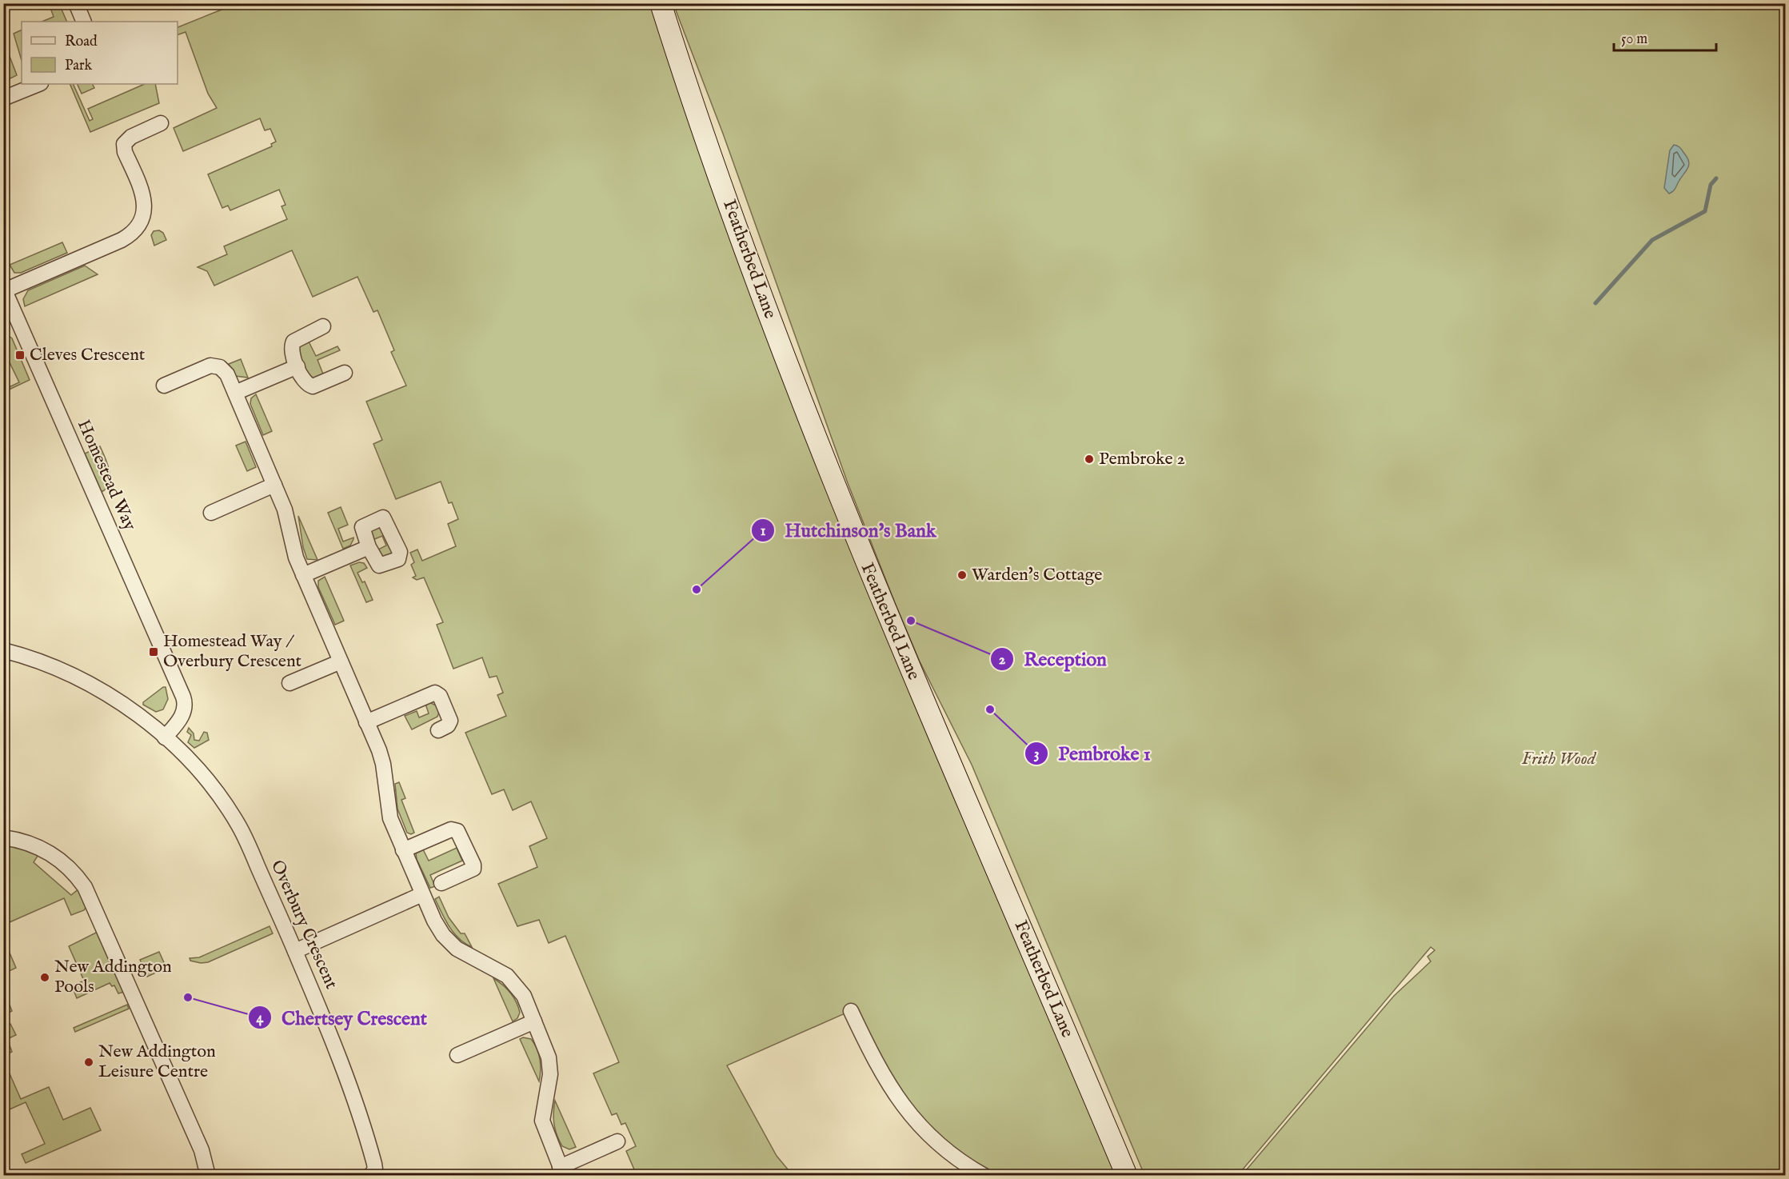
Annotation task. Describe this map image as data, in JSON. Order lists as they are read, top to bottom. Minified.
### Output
{"streets":{"street":["Featherbed Lane","Homestead Way","Overbury Crescent"]},"crossings":[["Homestead Way","Overbury Crescent"]],"parks":["Frith Wood"],"places":{"transit":["Cleves Crescent","Homestead Way / Overbury Crescent"],"other":["Pembroke 2","Warden's Cottage","Hutchinson's Bank","Reception","Pembroke 1","New Addington Pools","Chertsey Crescent","New Addington Leisure Centre"]},"legend":["Road","Park"],"scale_bar":"50 m"}
